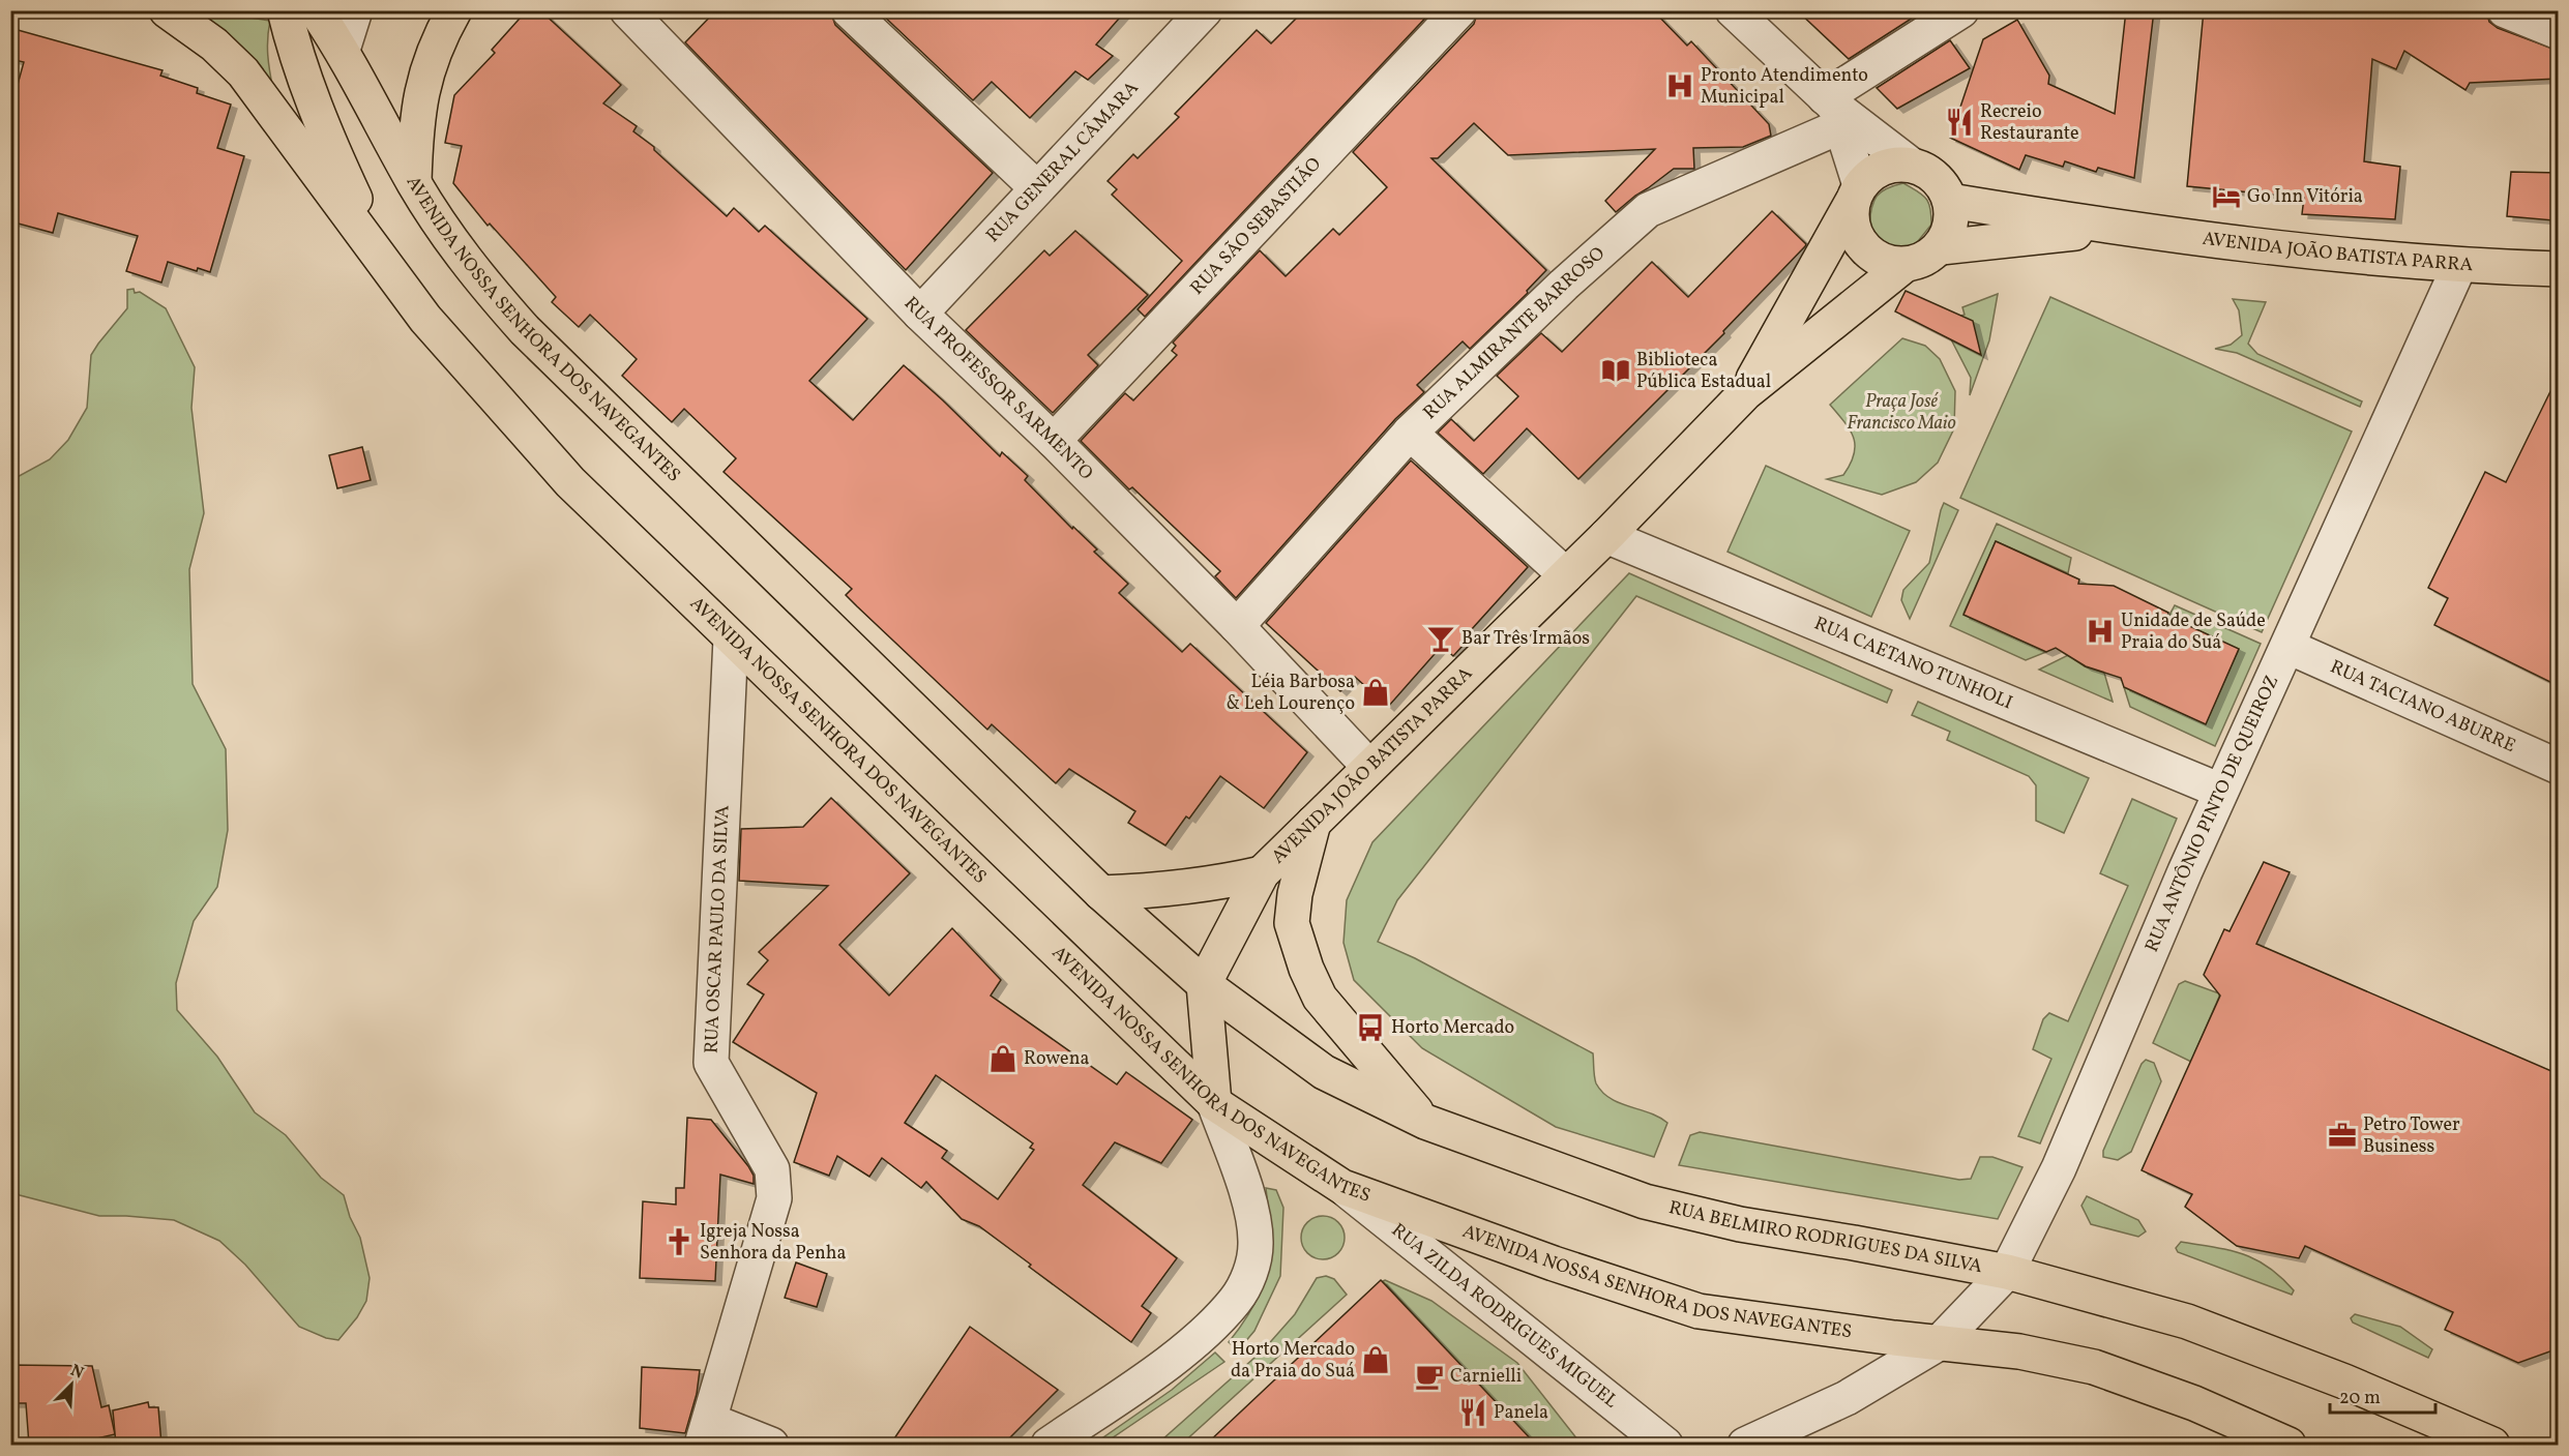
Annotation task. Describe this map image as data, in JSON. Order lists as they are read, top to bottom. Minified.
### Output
{"streets":{"main road":["AVENIDA JOÃO BATISTA PARRA","AVENIDA NOSSA SENHORA DOS NAVEGANTES","RUA BELMIRO RODRIGUES DA SILVA"],"street":["RUA GENERAL CÂMARA","RUA SÃO SEBASTIÃO","RUA ALMIRANTE BARROSO","RUA PROFESSOR SARMENTO","RUA CAETANO TUNHOLI","RUA TACIANO ABURRE","RUA ANTÔNIO PINTO DE QUEIROZ","RUA OSCAR PAULO DA SILVA","RUA ZILDA RODRIGUES MIGUEL"]},"crossings":[["RUA GENERAL CÂMARA","RUA PROFESSOR SARMENTO"],["RUA SÃO SEBASTIÃO","RUA PROFESSOR SARMENTO"],["AVENIDA JOÃO BATISTA PARRA","AVENIDA NOSSA SENHORA DOS NAVEGANTES"],["AVENIDA JOÃO BATISTA PARRA","RUA PROFESSOR SARMENTO"],["AVENIDA JOÃO BATISTA PARRA","RUA CAETANO TUNHOLI"],["AVENIDA JOÃO BATISTA PARRA","RUA ANTÔNIO PINTO DE QUEIROZ"],["AVENIDA NOSSA SENHORA DOS NAVEGANTES","RUA ANTÔNIO PINTO DE QUEIROZ"],["AVENIDA NOSSA SENHORA DOS NAVEGANTES","RUA OSCAR PAULO DA SILVA"],["AVENIDA NOSSA SENHORA DOS NAVEGANTES","RUA BELMIRO RODRIGUES DA SILVA"],["AVENIDA NOSSA SENHORA DOS NAVEGANTES","RUA ZILDA RODRIGUES MIGUEL"],["RUA ALMIRANTE BARROSO","RUA PROFESSOR SARMENTO"],["RUA CAETANO TUNHOLI","RUA ANTÔNIO PINTO DE QUEIROZ"],["RUA TACIANO ABURRE","RUA ANTÔNIO PINTO DE QUEIROZ"],["RUA ANTÔNIO PINTO DE QUEIROZ","RUA BELMIRO RODRIGUES DA SILVA"]],"parks":["Praça José Francisco Maio"],"places":{"hospital":["Pronto Atendimento Municipal","Unidade de Saúde Praia do Suá"],"restaurant":["Recreio Restaurante","Panela"],"hotel":["Go Inn Vitória"],"library":["Biblioteca Pública Estadual"],"bar":["Bar Três Irmãos"],"shop":["Léia Barbosa & Leh Lourenço","Rowena","Horto Mercado da Praia do Suá"],"bus stop":["Horto Mercado"],"office":["Petro Tower Business"],"church":["Igreja Nossa Senhora da Penha"],"cafe":["Carnielli"]},"scale_bar":"20 m","north":"top right"}
